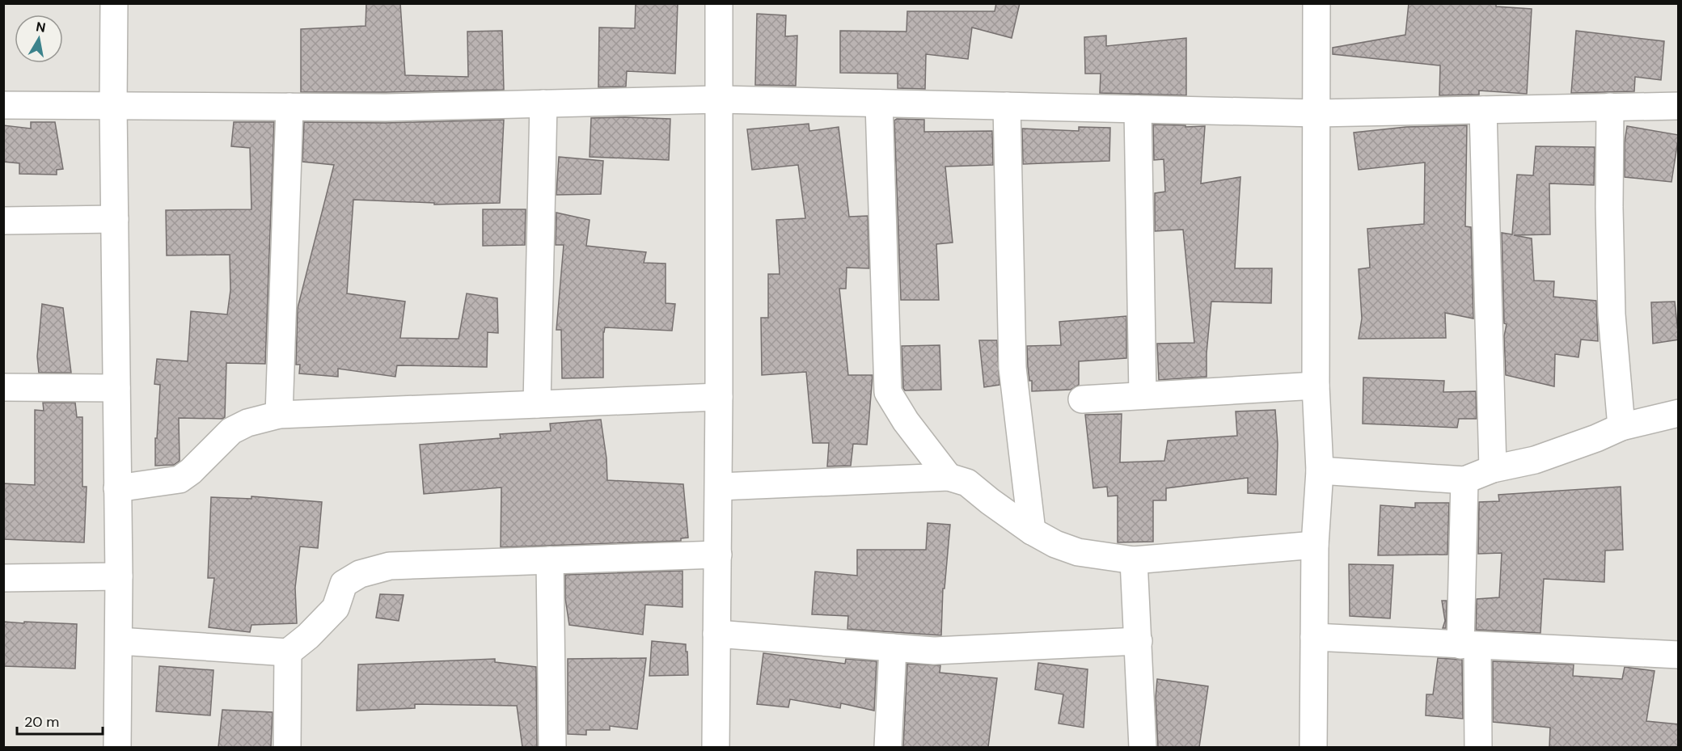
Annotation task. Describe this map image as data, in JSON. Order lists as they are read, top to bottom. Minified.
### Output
{"scale_bar":"20 m","north":"top"}
